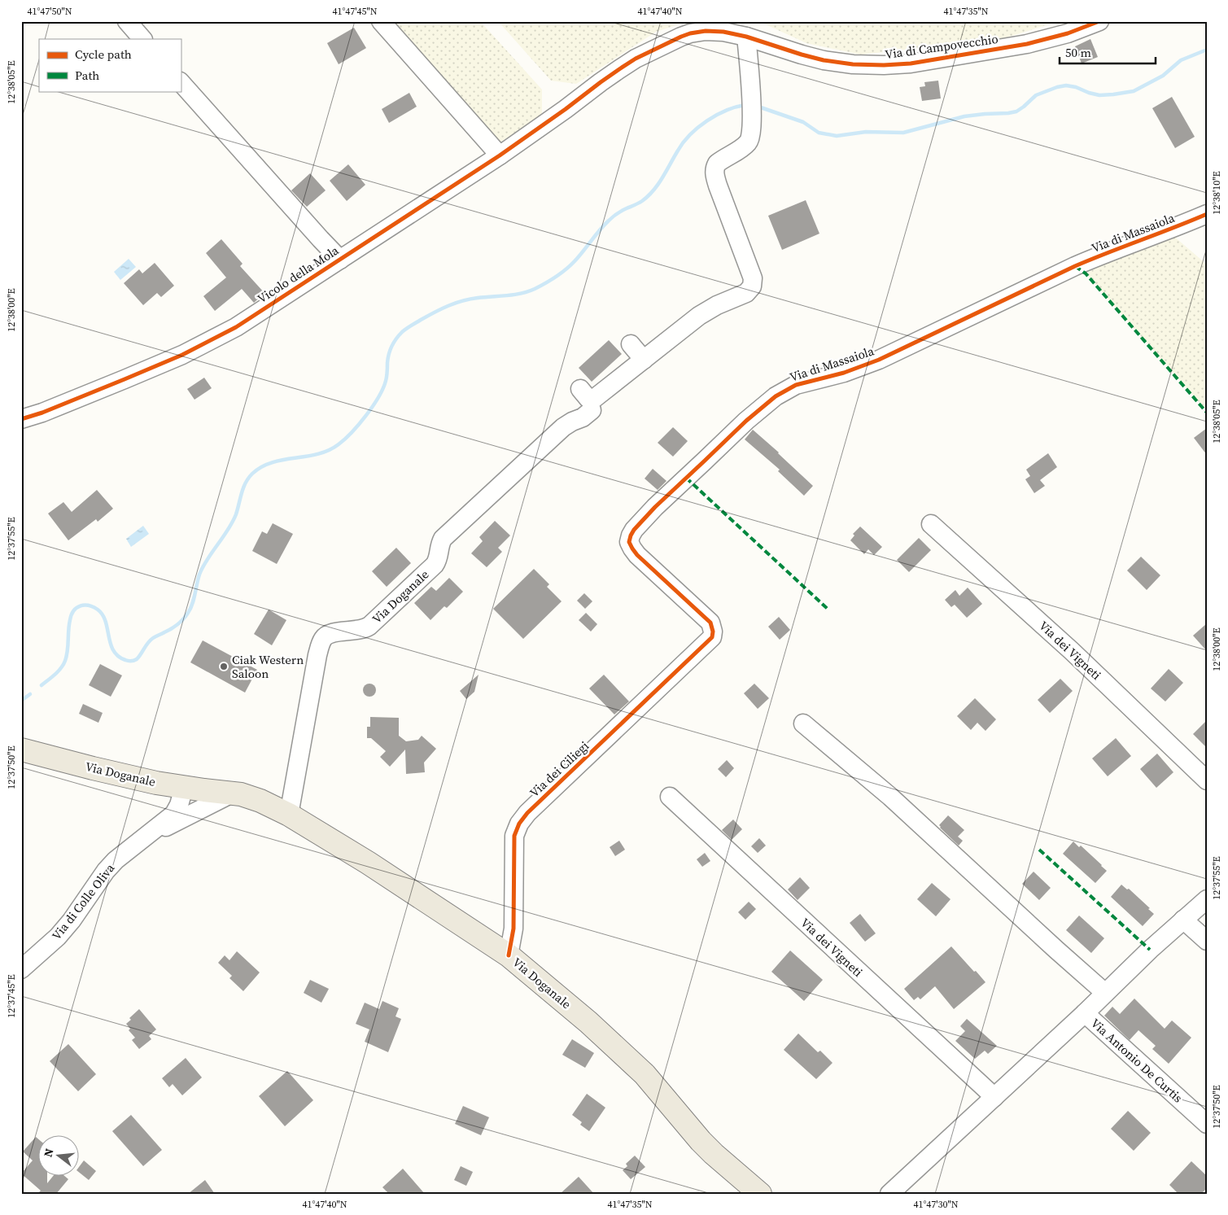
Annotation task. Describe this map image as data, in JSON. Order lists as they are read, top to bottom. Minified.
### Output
{"streets":{"main road":["Via Doganale"],"street":["Via di Campovecchio","Via di Massaiola","Vicolo della Mola","Via dei Vigneti","Via dei Ciliegi","Via di Colle Oliva","Via Antonio De Curtis"]},"crossings":[["Via di Campovecchio","Vicolo della Mola"],["Via di Massaiola","Via dei Ciliegi"],["Via Doganale","Via dei Ciliegi"],["Via Doganale","Via di Colle Oliva"]],"places":["Ciak Western Saloon"],"legend":["Cycle path","Path"],"scale_bar":"50 m","north":"left","coordinates":["41°47'50\"N","41°47'45\"N","41°47'40\"N","41°47'35\"N","12°38'05\"E","12°38'10\"E","12°38'00\"E","12°37'55\"E","12°37'50\"E","12°37'45\"E","41°47'30\"N"]}
